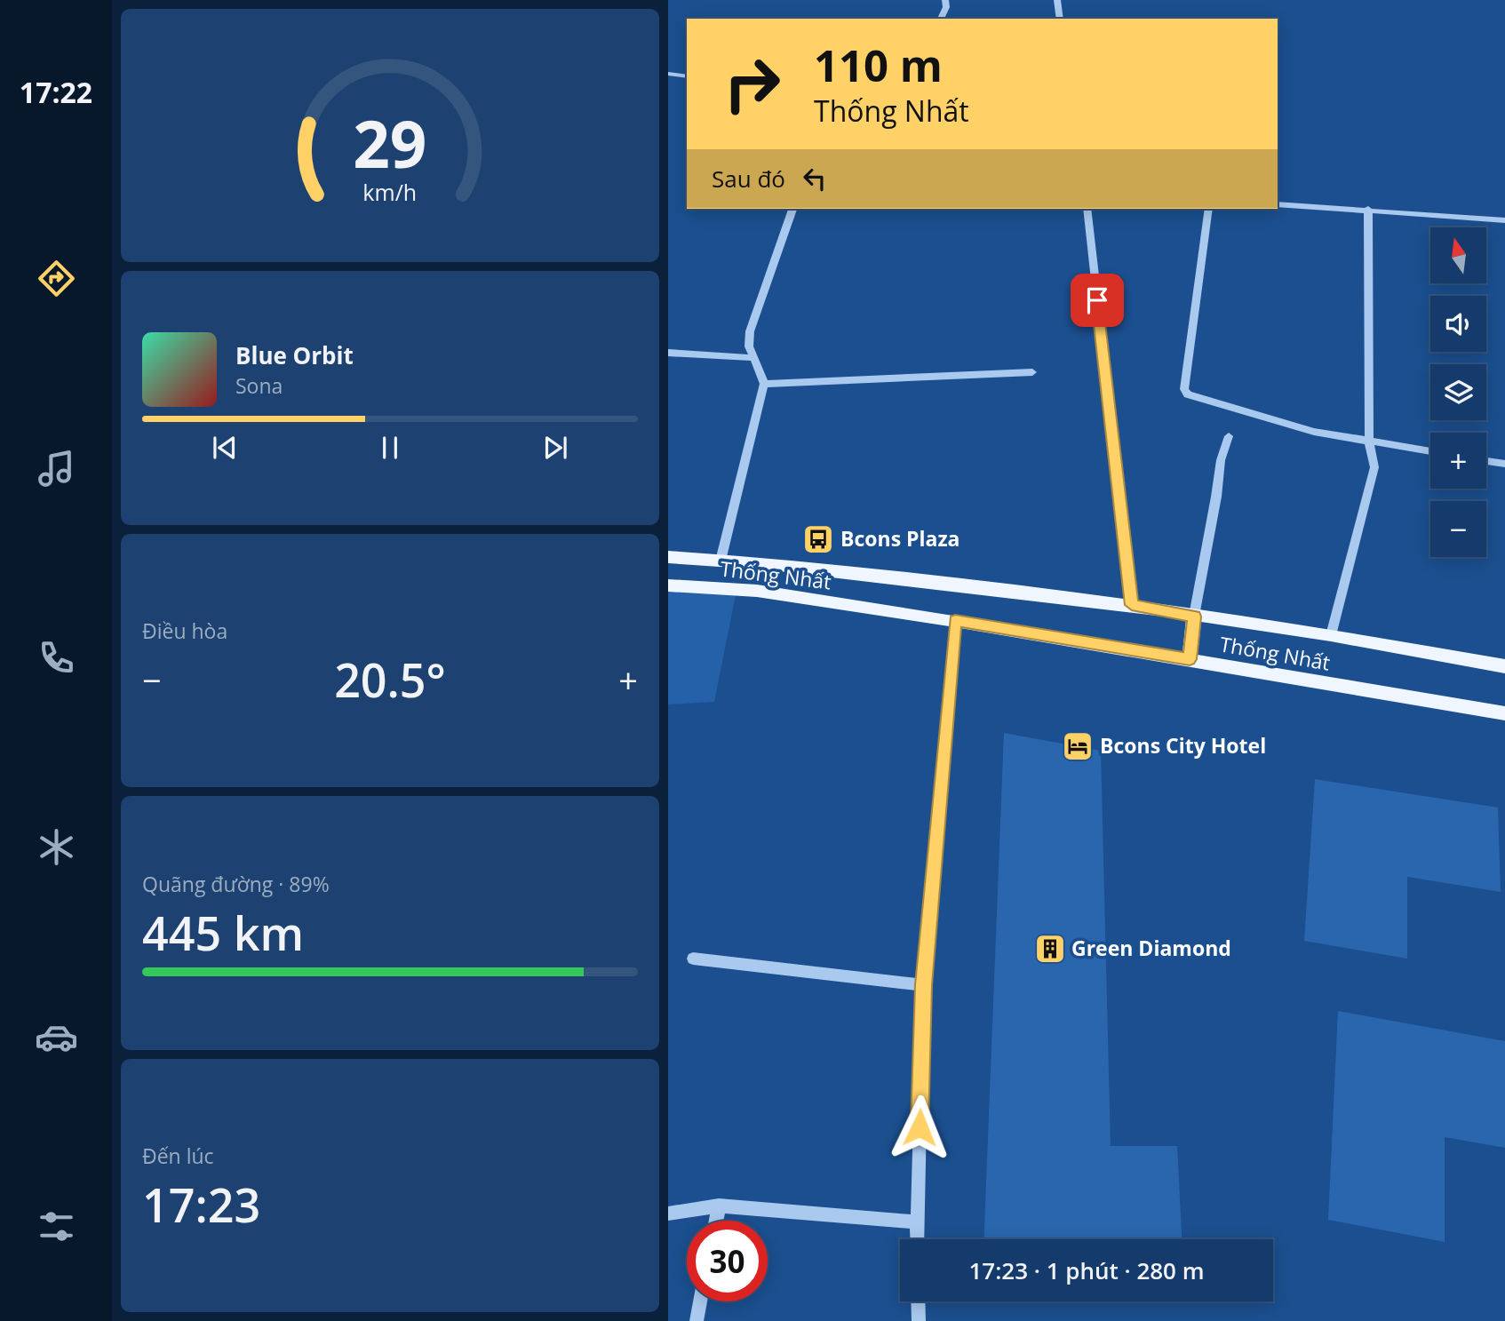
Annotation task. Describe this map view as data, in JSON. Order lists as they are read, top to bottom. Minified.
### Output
{"streets":{"main road":["Thống Nhất"]},"places":{"bus stop":["Bcons Plaza"],"hotel":["Bcons City Hotel"],"building":["Green Diamond"]},"north":"top","page":{"tabs":"17:22","turn":["110 m","Thống Nhất"],"then":"Sau đó","map_buttons":["+","−"],"song":["Blue Orbit","Sona"],"tile":["Điều hòa",["Quãng đường · 89%","445 km"],["Đến lúc","17:23"]],"heat":["−","20.5°","+"],"limit":"30","trip":"17:23 · 1 phút · 280 m","gauge":["29","km/h"]}}
